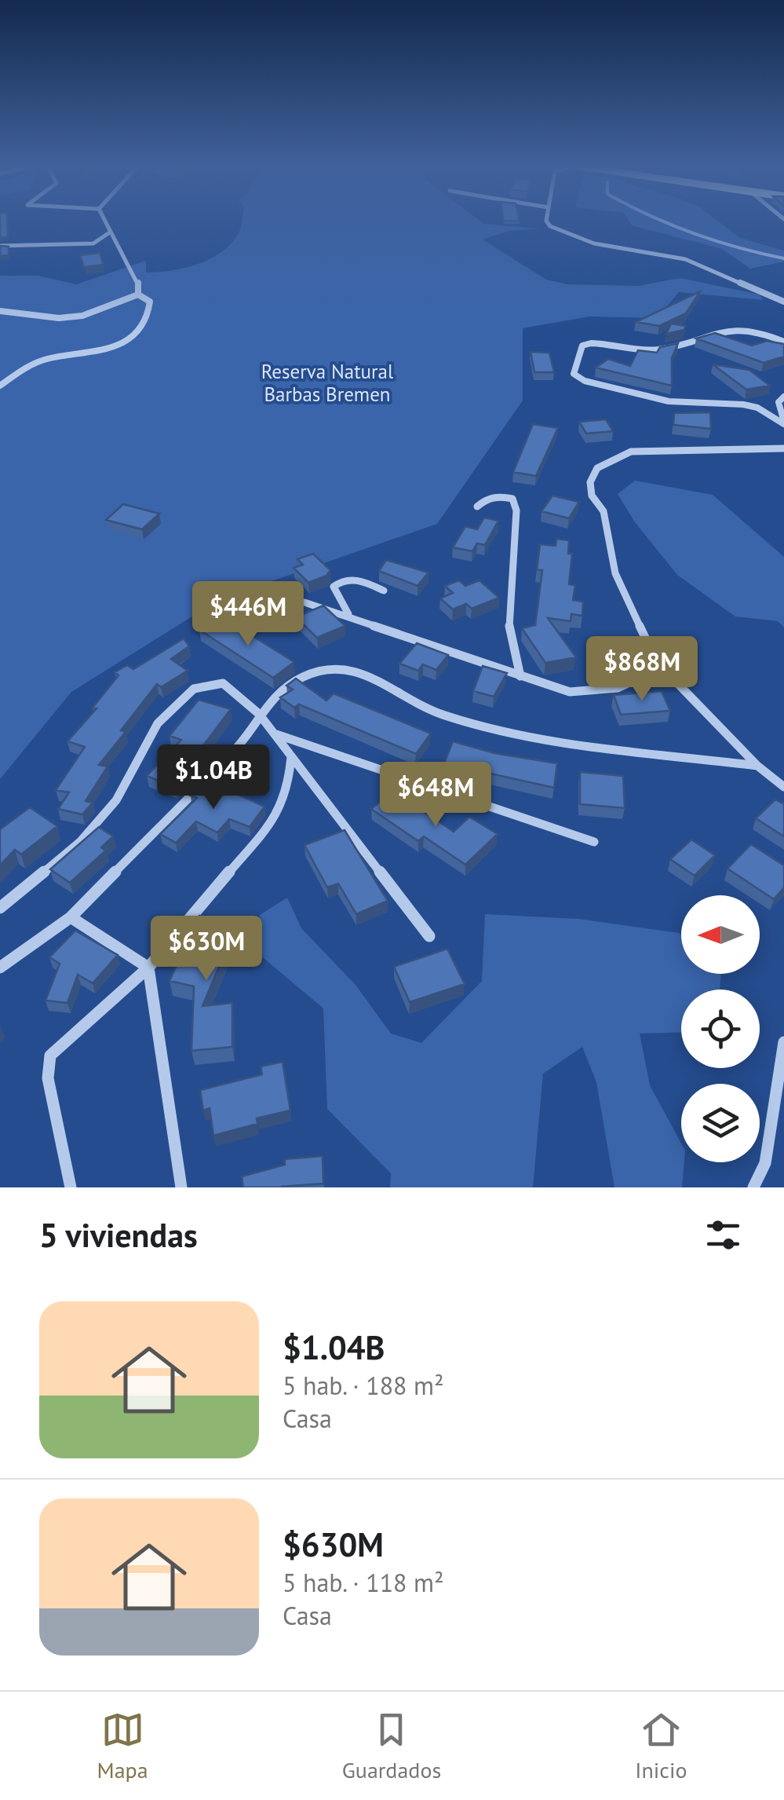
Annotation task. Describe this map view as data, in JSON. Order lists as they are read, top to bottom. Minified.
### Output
{"parks":["Reserva Natural Barbas Bremen"],"north":"left","page":{"price":["$446M","$868M","$1.04B","$648M","$630M"],"heading":"5 viviendas","list":[{"name":"$1.04B","note":"5 hab. · 188 m² · Casa"},{"name":"$630M","note":"5 hab. · 118 m² · Casa"}],"tabs":["Mapa","Guardados","Inicio"]}}
